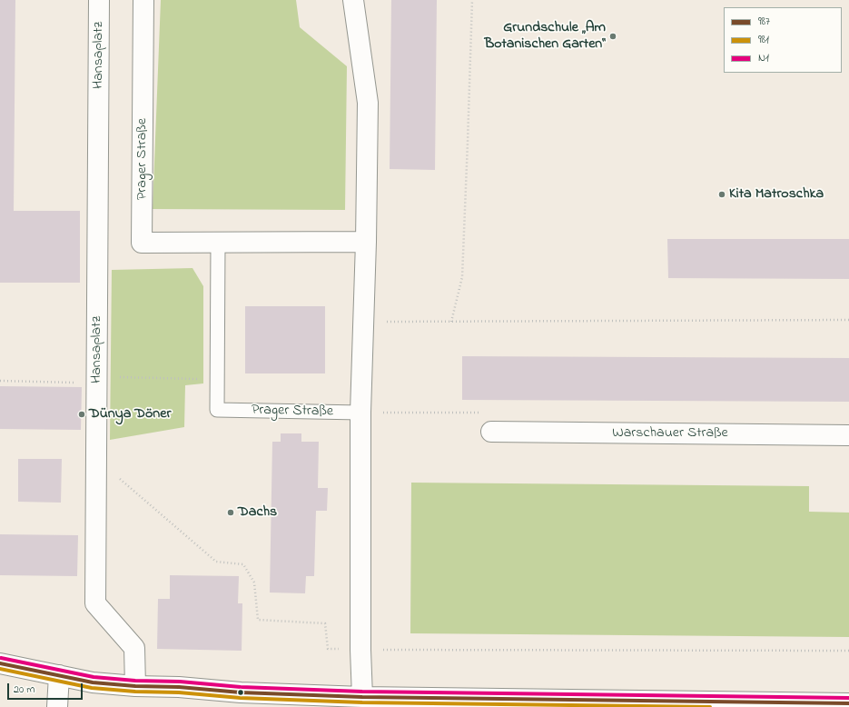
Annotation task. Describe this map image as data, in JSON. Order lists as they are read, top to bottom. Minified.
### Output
{"streets":{"street":["Hansaplatz","Prager Straße","Warschauer Straße"]},"places":["Grundschule „Am Botanischen Garten“","Kita Matroschka","Dünya Döner","Dachs"],"lines":["transit line N1","transit line 987","transit line 981"],"legend":["987","981","N1"],"scale_bar":"20 m"}
